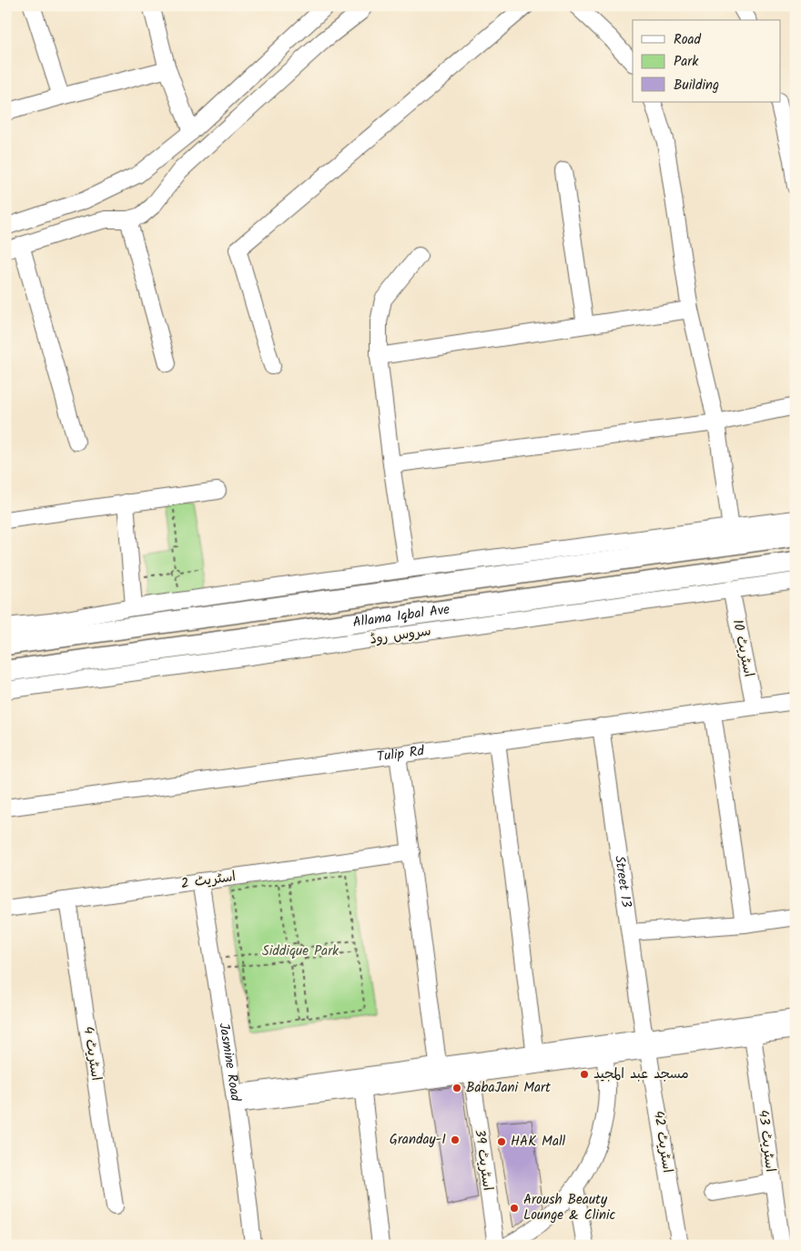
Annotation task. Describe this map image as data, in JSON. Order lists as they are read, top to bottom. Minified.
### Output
{"streets":{"main road":["Allama Iqbal Ave"],"street":["سروس روڈ","اسٹریٹ 10","Tulip Rd","اسٹریٹ 2","Street 13","اسٹریٹ 4","Jasmine Road","اسٹریٹ 43","اسٹریٹ 42","اسٹریٹ 39"]},"crossings":[["سروس روڈ","اسٹریٹ 10"],["اسٹریٹ 10","Tulip Rd"],["Tulip Rd","Street 13"],["اسٹریٹ 2","اسٹریٹ 4"],["اسٹریٹ 2","Jasmine Road"],["Street 13","اسٹریٹ 42"]],"parks":["Siddique Park"],"places":["مسجد عبد المجید","BabaJani Mart","Granday-I","HAK Mall","Aroush Beauty Lounge & Clinic"],"legend":["Road","Park","Building"]}
